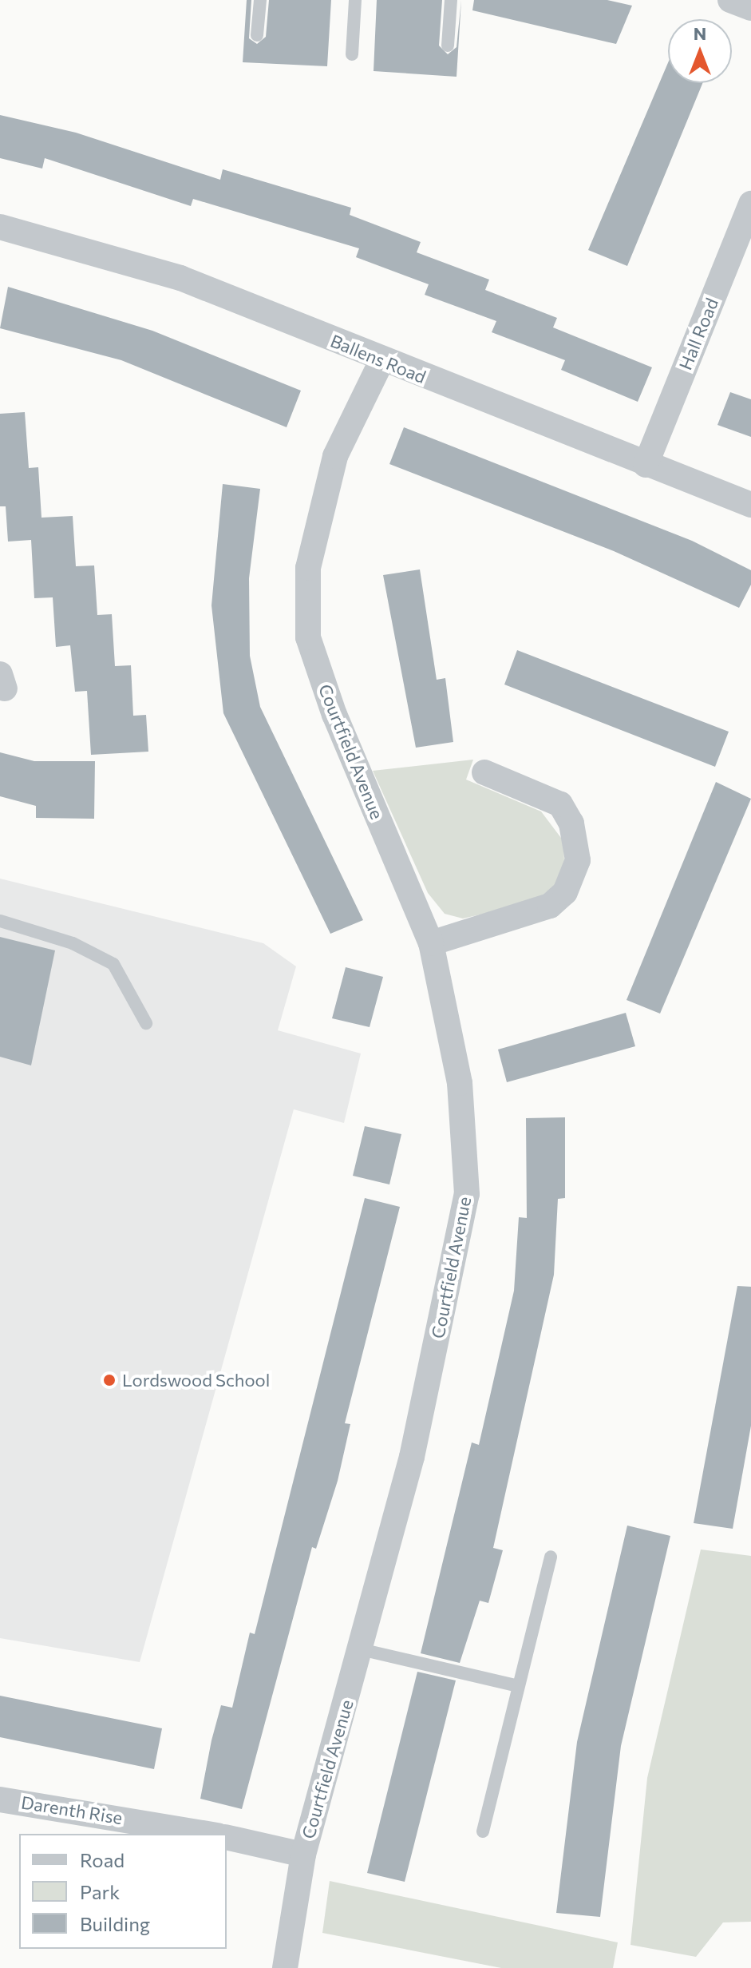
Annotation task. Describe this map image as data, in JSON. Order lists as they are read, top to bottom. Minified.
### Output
{"streets":{"street":["Hall Road","Ballens Road","Courtfield Avenue","Darenth Rise"]},"crossings":[["Hall Road","Ballens Road"],["Ballens Road","Courtfield Avenue"]],"places":["Lordswood School"],"legend":["Road","Park","Building"],"north":"top"}
